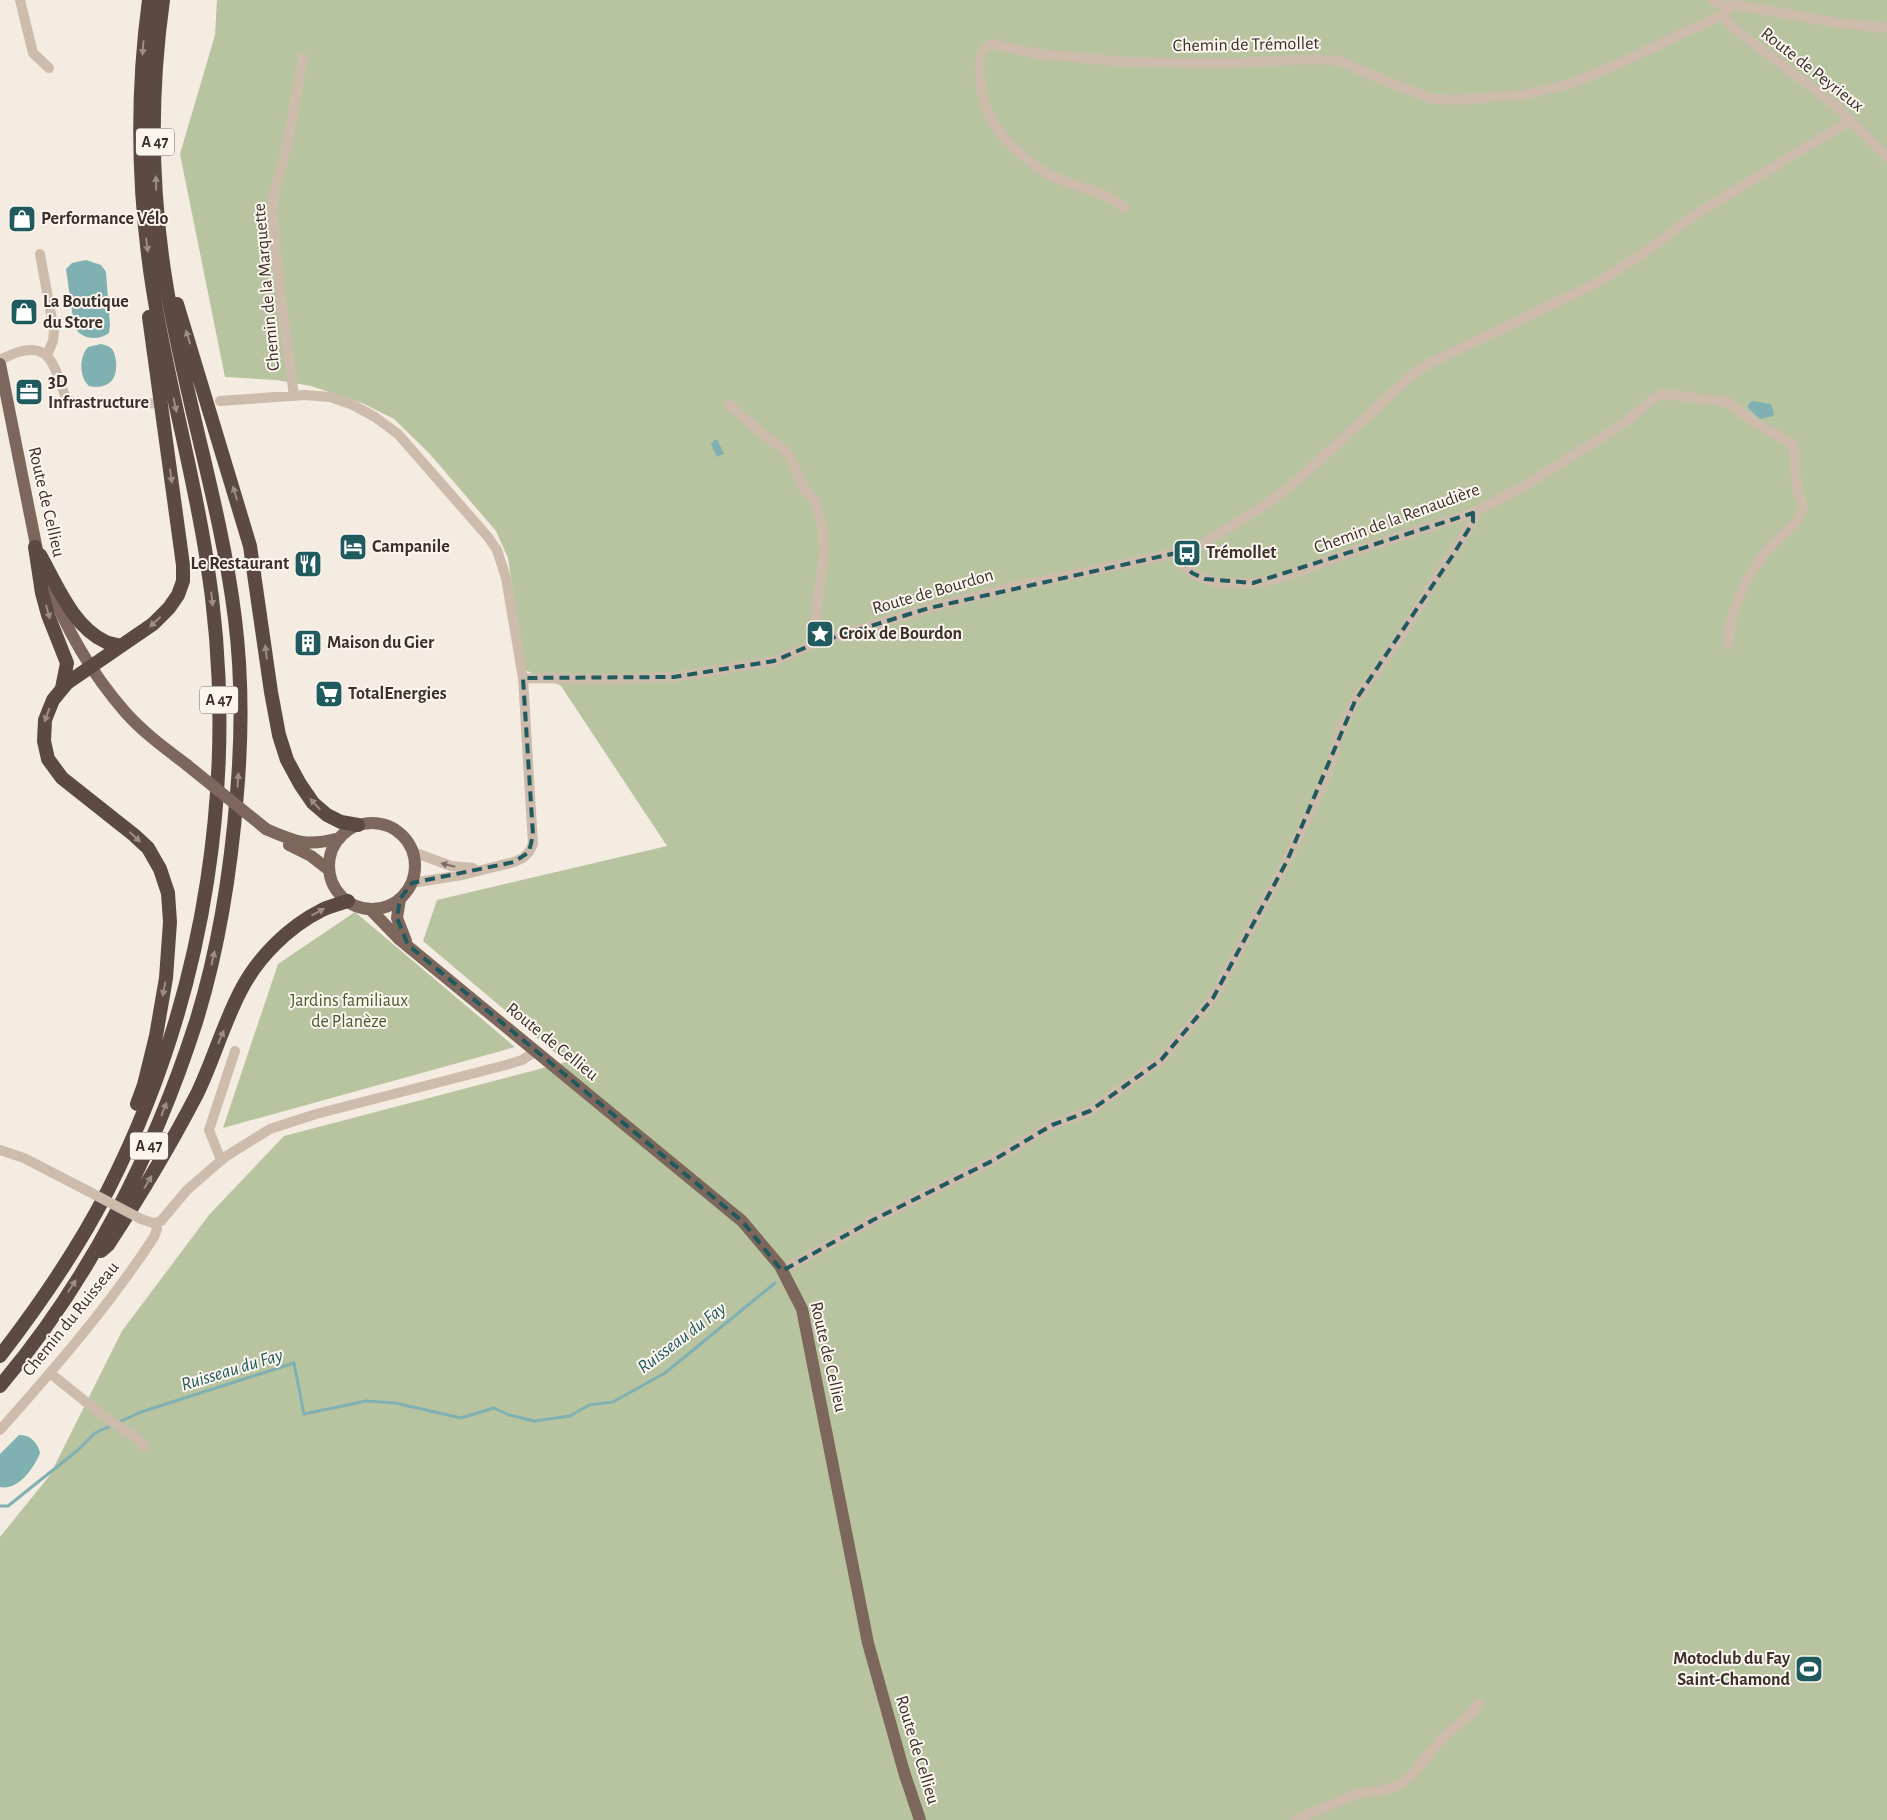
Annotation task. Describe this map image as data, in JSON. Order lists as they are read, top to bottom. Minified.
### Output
{"streets":{"highway":["A 47"],"main road":["Route de Cellieu"],"street":["Chemin de Trémollet","Route de Peyrieux","Chemin de la Marquette","Chemin de la Renaudière","Route de Bourdon","Chemin du Ruisseau"]},"crossings":[["Chemin de Trémollet","Route de Peyrieux"],["Route de Peyrieux","Route de Bourdon"],["Chemin de la Renaudière","Route de Bourdon"]],"water":["Ruisseau du Fay"],"parks":["Jardins familiaux de Planèze"],"places":{"shop":["Performance Vélo","La Boutique du Store"],"office":["3D Infrastructure"],"hotel":["Campanile"],"bus stop":["Trémollet"],"restaurant":["Le Restaurant"],"place":["Croix de Bourdon"],"building":["Maison du Gier"],"supermarket":["TotalEnergies"],"sports":["Motoclub du Fay Saint-Chamond"]}}
